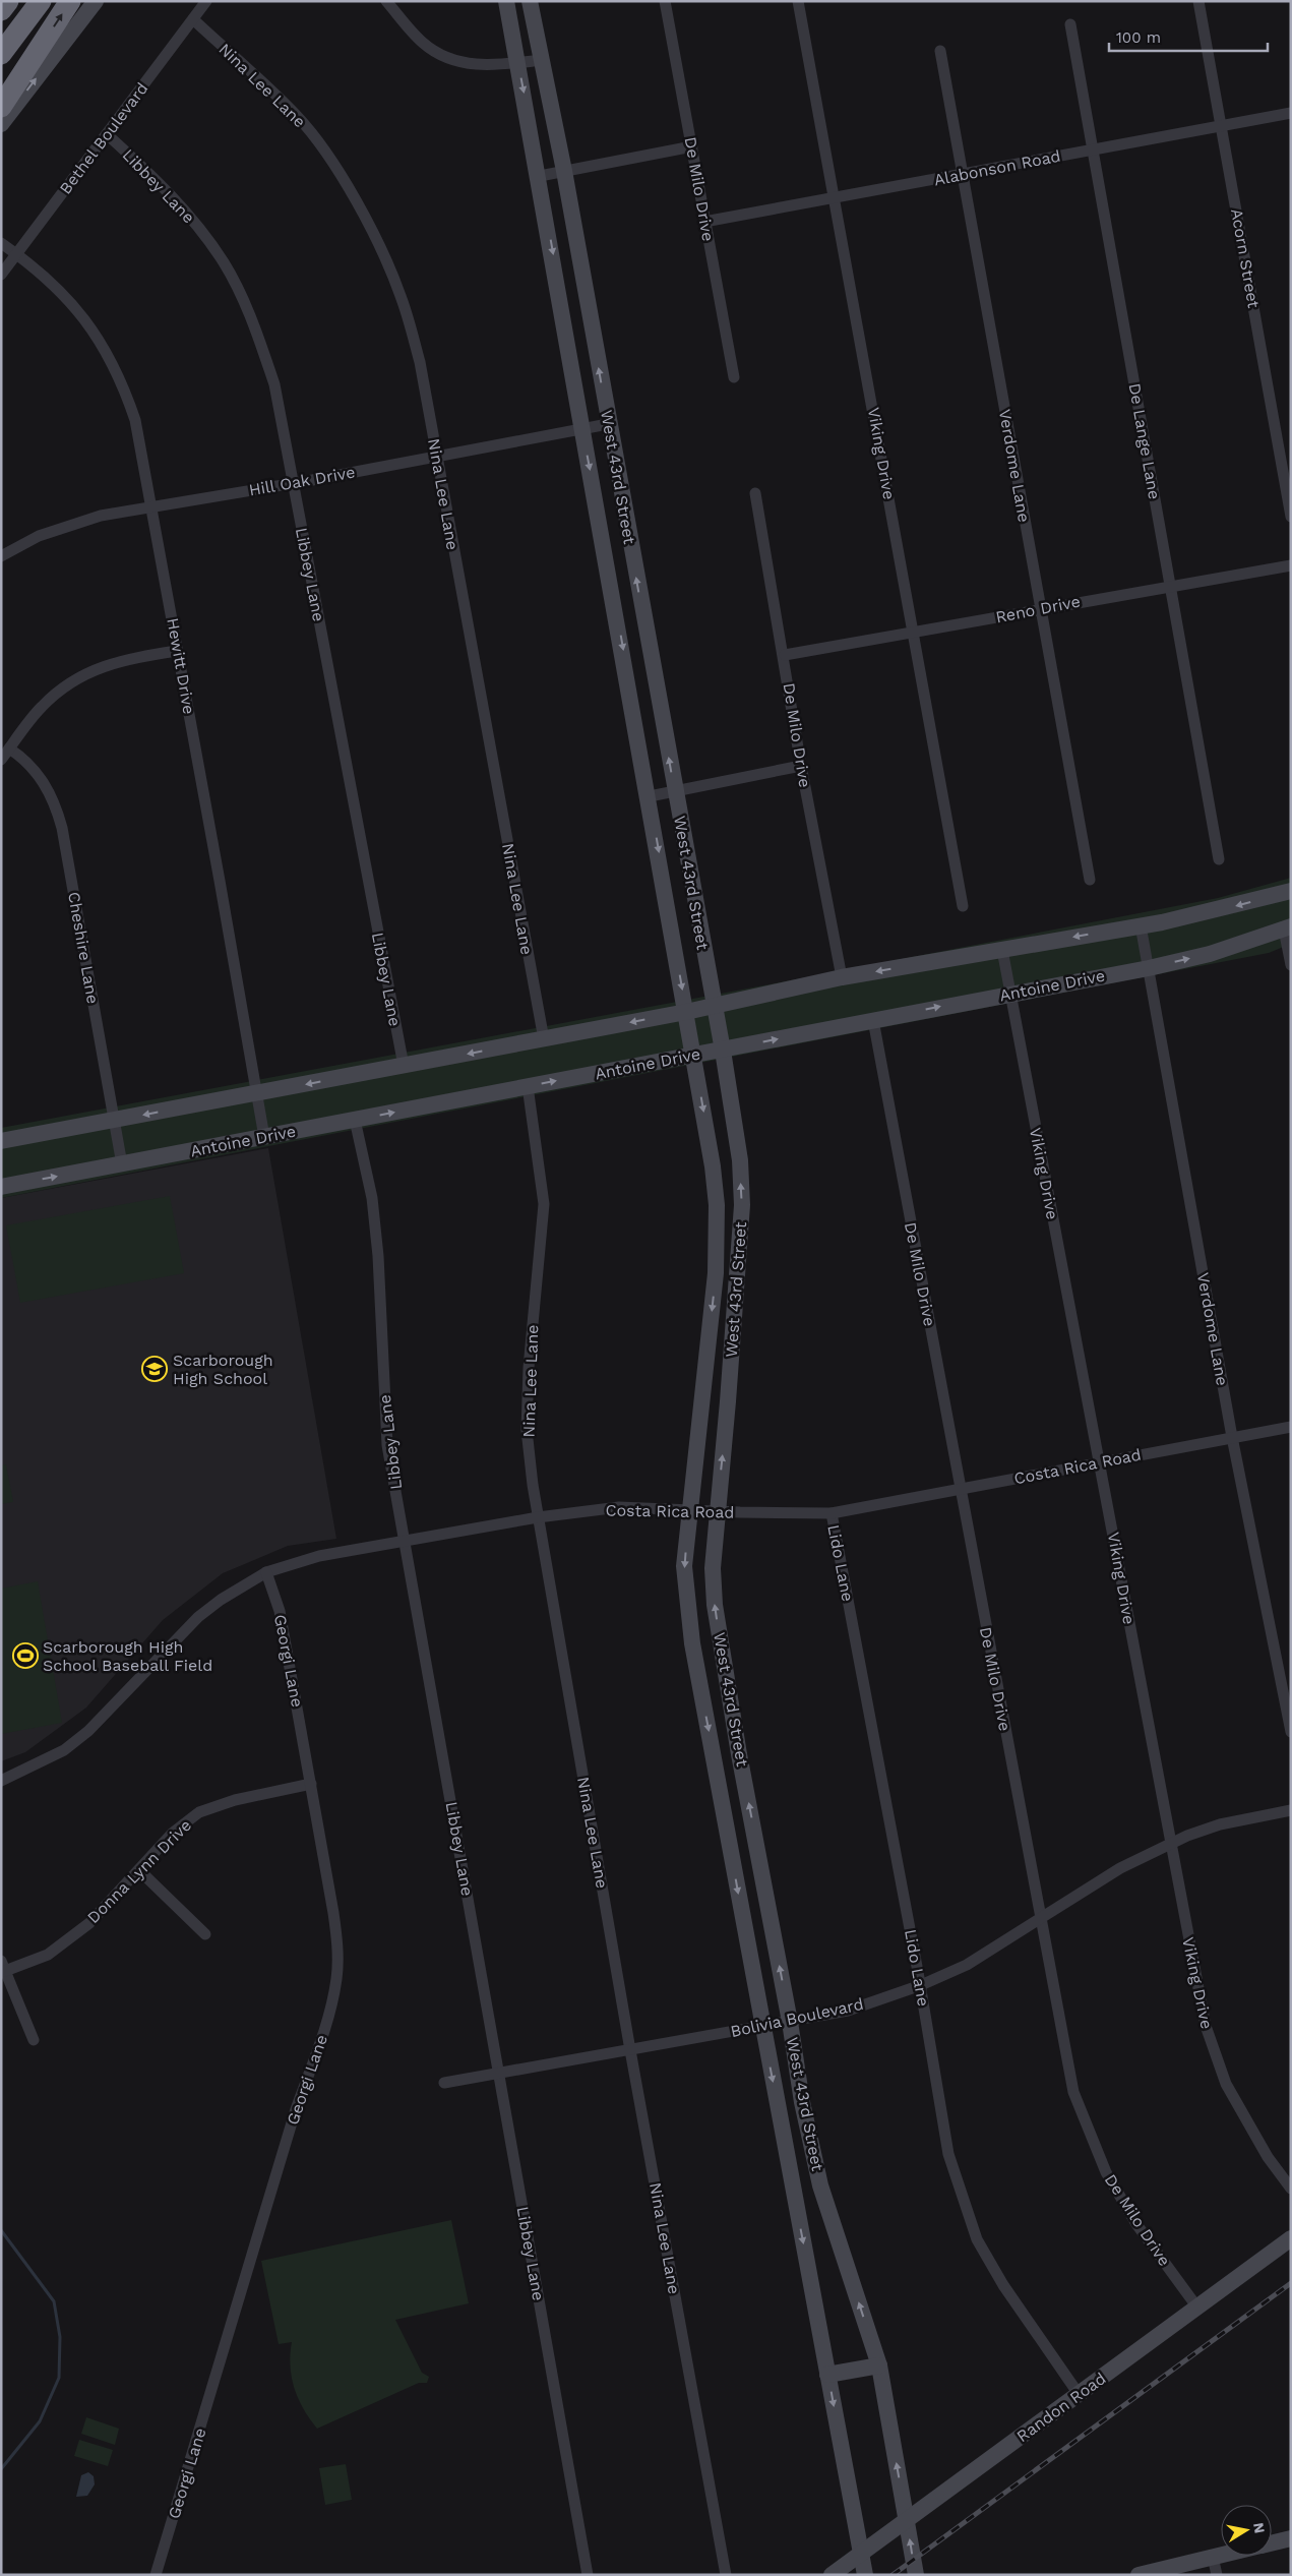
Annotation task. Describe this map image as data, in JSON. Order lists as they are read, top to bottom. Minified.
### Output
{"streets":{"main road":["West 43rd Street","Antoine Drive","Randon Road"],"street":["Nina Lee Lane","Bethel Boulevard","Alabonson Road","Libbey Lane","De Milo Drive","Acorn Street","De Lange Lane","Viking Drive","Verdome Lane","Hill Oak Drive","Reno Drive","Hewitt Drive","Cheshire Lane","Costa Rica Road","Lido Lane","Georgi Lane","Donna Lynn Drive","Bolivia Boulevard"]},"crossings":[["Nina Lee Lane","Bethel Boulevard"],["Nina Lee Lane","Hill Oak Drive"],["Nina Lee Lane","Antoine Drive"],["Nina Lee Lane","Costa Rica Road"],["Nina Lee Lane","Bolivia Boulevard"],["Bethel Boulevard","Libbey Lane"],["Bethel Boulevard","Hewitt Drive"],["Alabonson Road","De Milo Drive"],["Alabonson Road","Acorn Street"],["Alabonson Road","De Lange Lane"],["Alabonson Road","Viking Drive"],["Alabonson Road","Verdome Lane"],["Libbey Lane","Hill Oak Drive"],["Libbey Lane","Antoine Drive"],["Libbey Lane","Costa Rica Road"],["Libbey Lane","Bolivia Boulevard"],["De Milo Drive","Reno Drive"],["De Milo Drive","Antoine Drive"],["De Milo Drive","Costa Rica Road"],["De Milo Drive","Bolivia Boulevard"],["De Milo Drive","Randon Road"],["De Lange Lane","Reno Drive"],["Viking Drive","Reno Drive"],["Viking Drive","Antoine Drive"],["Viking Drive","Costa Rica Road"],["Viking Drive","Bolivia Boulevard"],["Verdome Lane","Reno Drive"],["Verdome Lane","Antoine Drive"],["Verdome Lane","Costa Rica Road"],["West 43rd Street","Hill Oak Drive"],["West 43rd Street","Antoine Drive"],["West 43rd Street","Costa Rica Road"],["West 43rd Street","Bolivia Boulevard"],["West 43rd Street","Randon Road"],["Hill Oak Drive","Hewitt Drive"],["Hewitt Drive","Antoine Drive"],["Cheshire Lane","Antoine Drive"],["Costa Rica Road","Lido Lane"],["Costa Rica Road","Georgi Lane"],["Lido Lane","Bolivia Boulevard"],["Lido Lane","Randon Road"],["Georgi Lane","Donna Lynn Drive"]],"places":{"school or university":["Scarborough High School"],"sports":["Scarborough High School Baseball Field"]},"scale_bar":"100 m","north":"right"}
